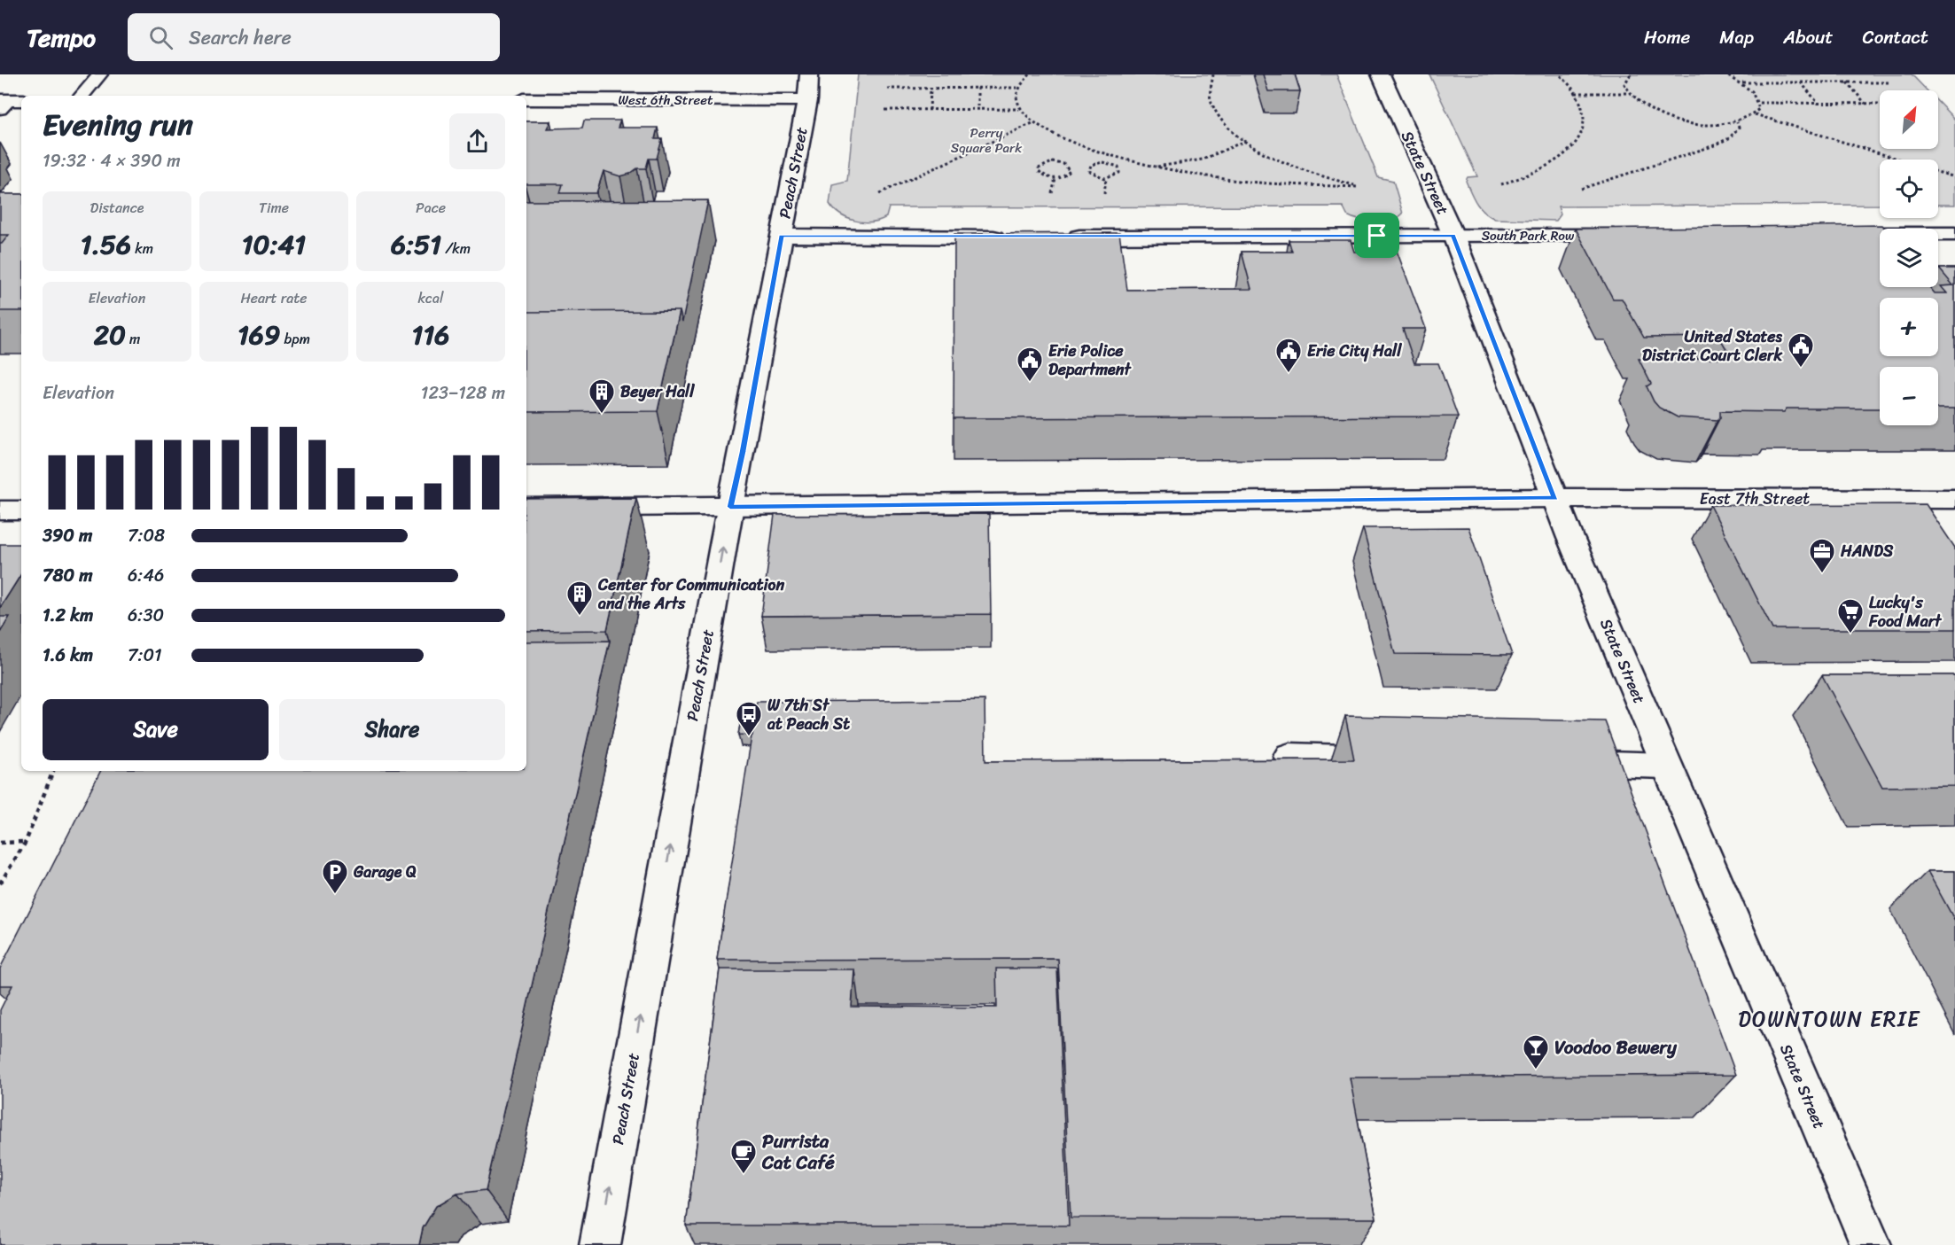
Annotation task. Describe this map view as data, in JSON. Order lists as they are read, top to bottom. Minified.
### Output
{"streets":{"main road":["West 6th Street","Peach Street","State Street","South Park Row","East 7th Street"]},"crossings":[["West 6th Street","Peach Street"],["Peach Street","East 7th Street"],["State Street","South Park Row"],["State Street","East 7th Street"]],"one_way":["Peach Street"],"districts":["DOWNTOWN ERIE"],"parks":["Perry Square Park"],"places":{"public building":["United States District Court Clerk","Erie City Hall","Erie Police Department"],"building":["Beyer Hall","Center for Communication and the Arts"],"office":["HANDS"],"supermarket":["Lucky's Food Mart"],"bus stop":["W 7th St at Peach St"],"parking":["Garage Q"],"bar":["Voodoo Bewery"],"cafe":["Purrista Cat Café"]},"north":"top right","page":{"header":"Tempo","search":"Search here","nav":["Home","Map","About","Contact"],"map_buttons":["+","−"],"heading":["Evening run","19:32 · 4 × 390 m"],"stats":[["Distance","1.56 km"],["Time","10:41"],["Pace","6:51 /km"],["Elevation","20 m"],["Heart rate","169 bpm"],["kcal","116"]],"chart":["Elevation","123–128 m"],"list":[{"name":"390 m","note":"7:08"},{"name":"780 m","note":"6:46"},{"name":"1.2 km","note":"6:30"},{"name":"1.6 km","note":"7:01"}],"buttons":["Save","Share"]}}
